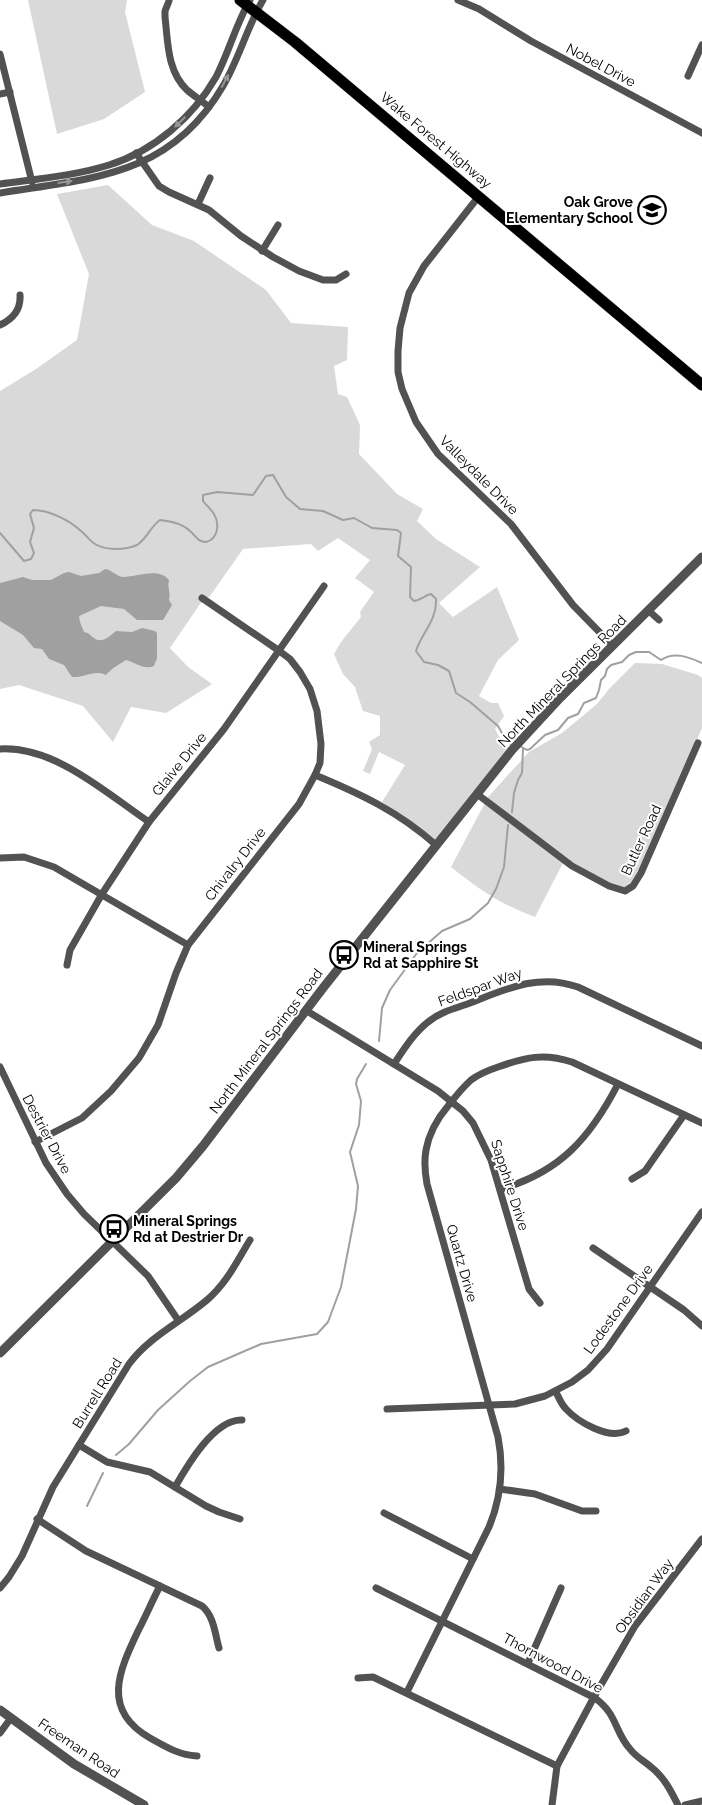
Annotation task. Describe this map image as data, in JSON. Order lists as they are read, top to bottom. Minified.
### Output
{"streets":{"highway":["Wake Forest Highway"],"street":["Nobel Drive","Valleydale Drive","North Mineral Springs Road","Glaive Drive","Butler Road","Chivalry Drive","Feldspar Way","Destrier Drive","Sapphire Drive","Quartz Drive","Lodestone Drive","Burrell Road","Obsidian Way","Thornwood Drive","Freeman Road"]},"crossings":[["Wake Forest Highway","Valleydale Drive"],["Valleydale Drive","North Mineral Springs Road"],["North Mineral Springs Road","Butler Road"],["North Mineral Springs Road","Destrier Drive"],["North Mineral Springs Road","Sapphire Drive"],["Glaive Drive","Chivalry Drive"],["Chivalry Drive","Destrier Drive"],["Feldspar Way","Sapphire Drive"],["Destrier Drive","Burrell Road"],["Sapphire Drive","Quartz Drive"],["Quartz Drive","Lodestone Drive"],["Quartz Drive","Thornwood Drive"],["Obsidian Way","Thornwood Drive"]],"places":{"school or university":["Oak Grove Elementary School"],"bus stop":["Mineral Springs Rd at Sapphire St","Mineral Springs Rd at Destrier Dr"]}}
